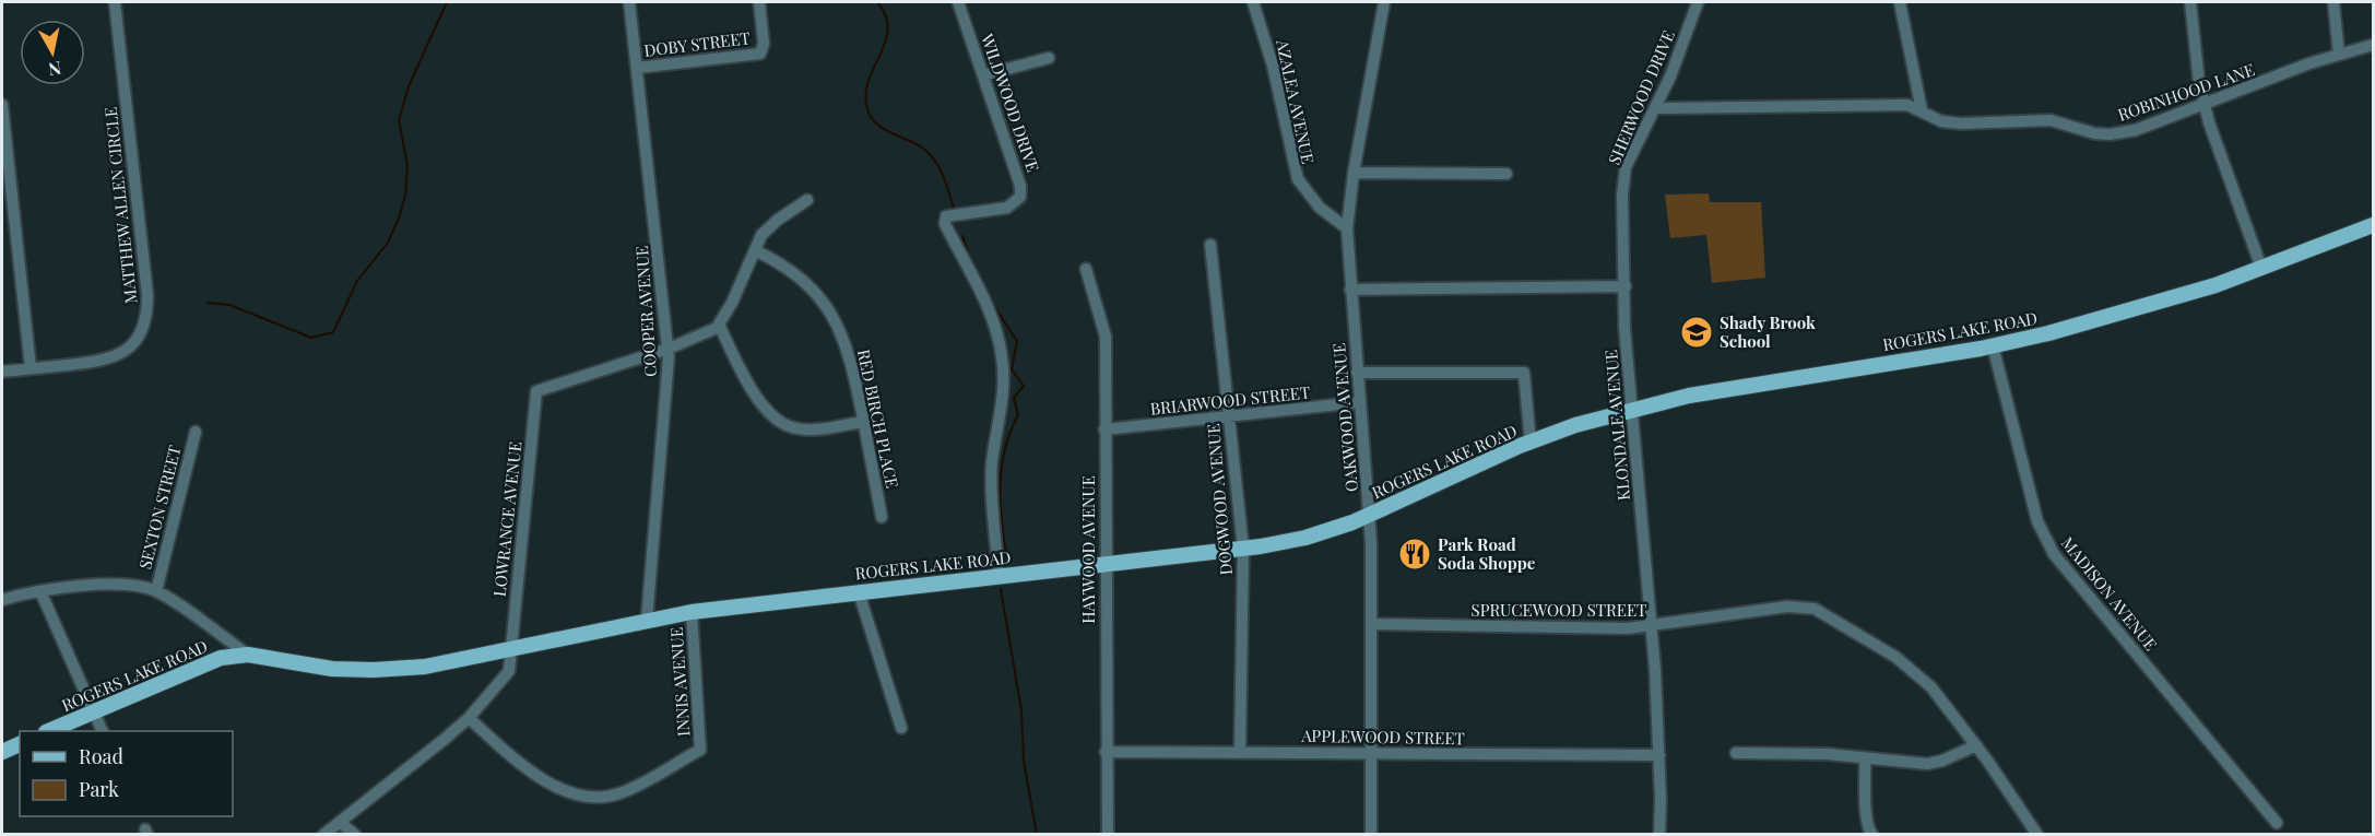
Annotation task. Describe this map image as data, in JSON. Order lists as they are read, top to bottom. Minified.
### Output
{"streets":{"main road":["ROGERS LAKE ROAD"],"street":["DOBY STREET","ROBINHOOD LANE","SHERWOOD DRIVE","AZALEA AVENUE","WILDWOOD DRIVE","MATTHEW ALLEN CIRCLE","COOPER AVENUE","BRIARWOOD STREET","OAKWOOD AVENUE","RED BIRCH PLACE","KLONDALE AVENUE","DOGWOOD AVENUE","SEXTON STREET","LOWRANCE AVENUE","HAYWOOD AVENUE","MADISON AVENUE","SPRUCEWOOD STREET","INNIS AVENUE","APPLEWOOD STREET"]},"crossings":[["DOBY STREET","COOPER AVENUE"],["ROBINHOOD LANE","SHERWOOD DRIVE"],["SHERWOOD DRIVE","KLONDALE AVENUE"],["AZALEA AVENUE","OAKWOOD AVENUE"],["WILDWOOD DRIVE","ROGERS LAKE ROAD"],["COOPER AVENUE","ROGERS LAKE ROAD"],["COOPER AVENUE","LOWRANCE AVENUE"],["ROGERS LAKE ROAD","OAKWOOD AVENUE"],["ROGERS LAKE ROAD","KLONDALE AVENUE"],["ROGERS LAKE ROAD","DOGWOOD AVENUE"],["ROGERS LAKE ROAD","LOWRANCE AVENUE"],["ROGERS LAKE ROAD","HAYWOOD AVENUE"],["ROGERS LAKE ROAD","MADISON AVENUE"],["ROGERS LAKE ROAD","INNIS AVENUE"],["BRIARWOOD STREET","OAKWOOD AVENUE"],["BRIARWOOD STREET","DOGWOOD AVENUE"],["BRIARWOOD STREET","HAYWOOD AVENUE"],["OAKWOOD AVENUE","SPRUCEWOOD STREET"],["OAKWOOD AVENUE","APPLEWOOD STREET"],["KLONDALE AVENUE","SPRUCEWOOD STREET"],["KLONDALE AVENUE","APPLEWOOD STREET"],["DOGWOOD AVENUE","APPLEWOOD STREET"],["HAYWOOD AVENUE","APPLEWOOD STREET"]],"places":{"school or university":["Shady Brook School"],"restaurant":["Park Road Soda Shoppe"]},"legend":["Road","Park"],"north":"bottom"}
